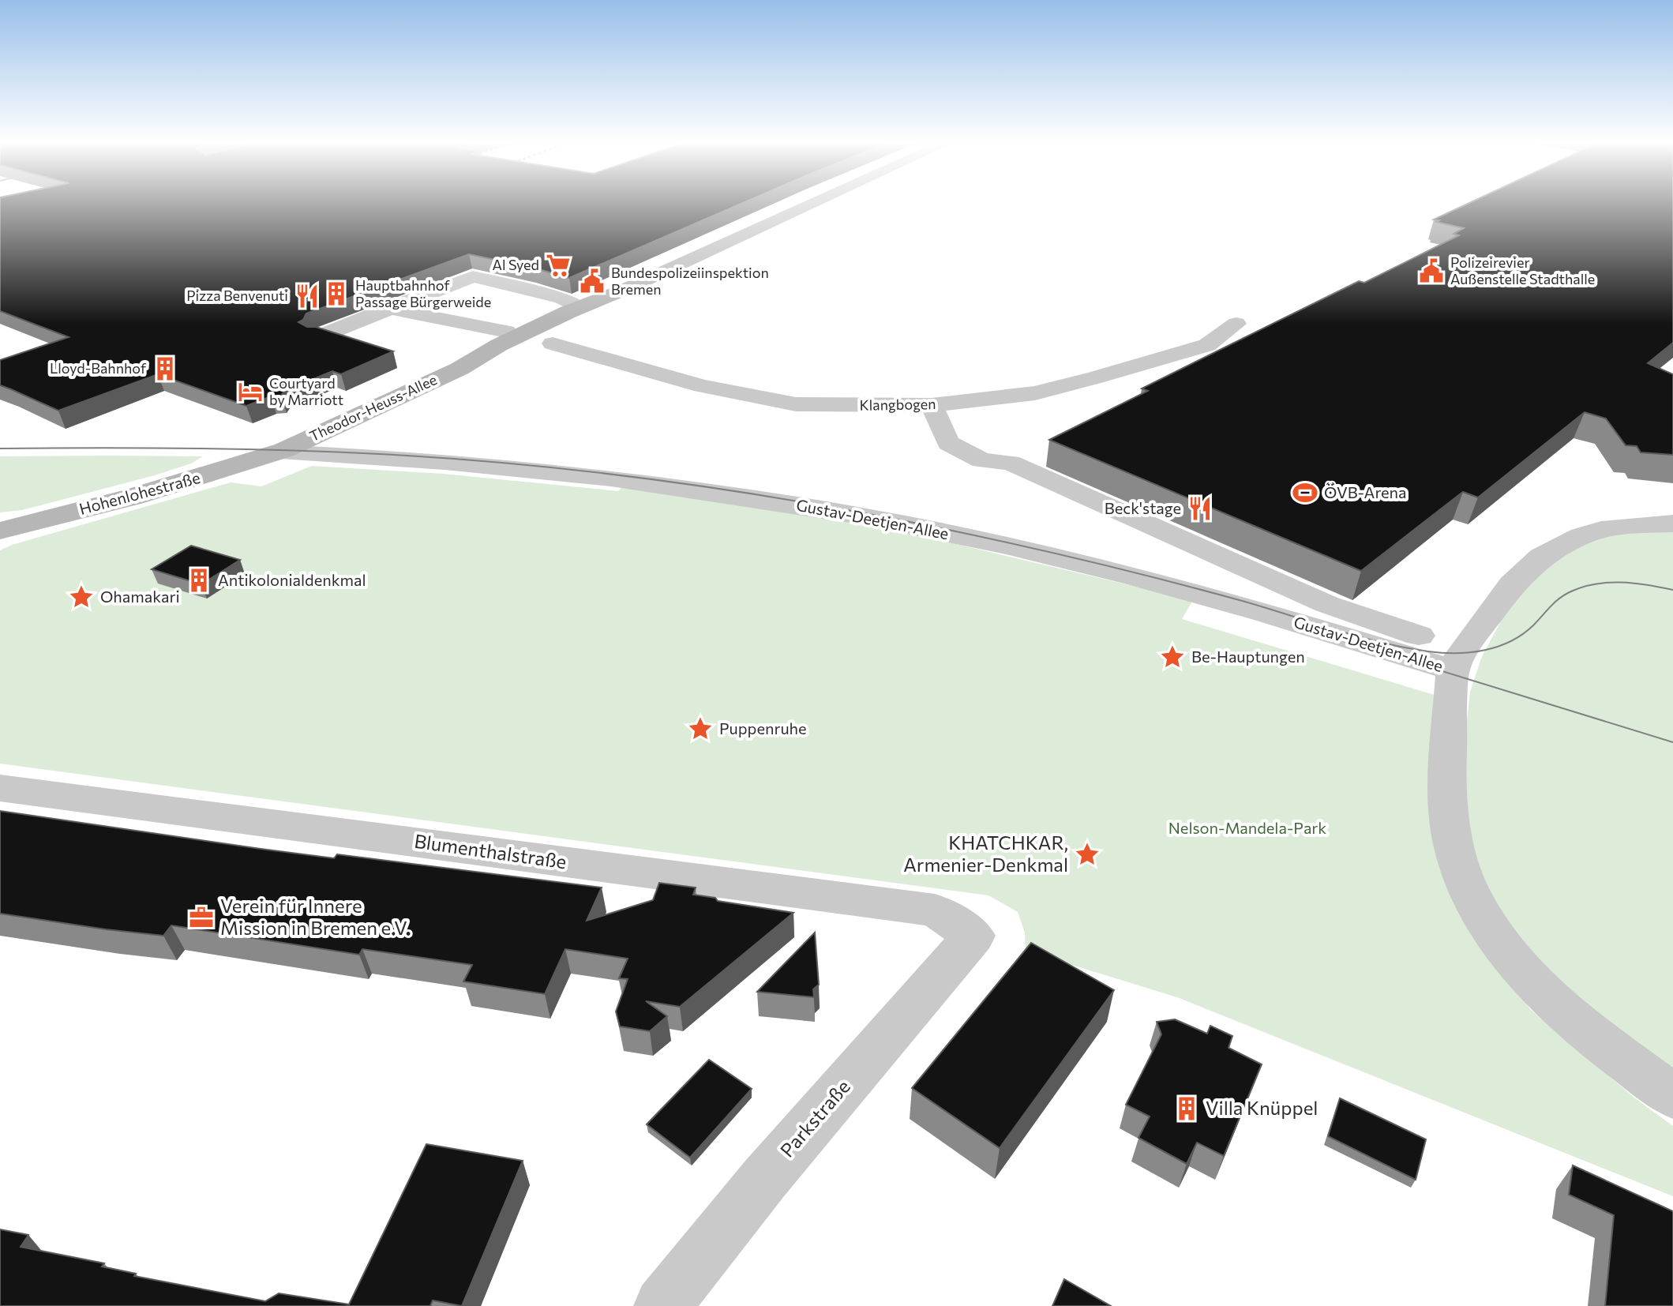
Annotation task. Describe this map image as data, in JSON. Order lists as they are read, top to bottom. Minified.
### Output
{"streets":{"street":["Klangbogen","Theodor-Heuss-Allee","Hohenlohestraße","Gustav-Deetjen-Allee","Blumenthalstraße","Parkstraße"]},"crossings":[["Theodor-Heuss-Allee","Hohenlohestraße"],["Theodor-Heuss-Allee","Gustav-Deetjen-Allee"],["Hohenlohestraße","Gustav-Deetjen-Allee"],["Blumenthalstraße","Parkstraße"]],"parks":["Nelson-Mandela-Park"],"places":{"supermarket":["Al Syed"],"public building":["Polizeirevier Außenstelle Stadthalle","Bundespolizeiinspektion Bremen"],"building":["Hauptbahnhof Passage Bürgerweide","Lloyd-Bahnhof","Antikolonialdenkmal","Villa Knüppel"],"restaurant":["Pizza Benvenuti","Beck'stage"],"hotel":["Courtyard by Marriott"],"sports":["ÖVB-Arena"],"place":["Ohamakari","Be-Hauptungen","Puppenruhe","KHATCHKAR, Armenier-Denkmal"],"office":["Verein für Innere Mission in Bremen e.V."]}}
